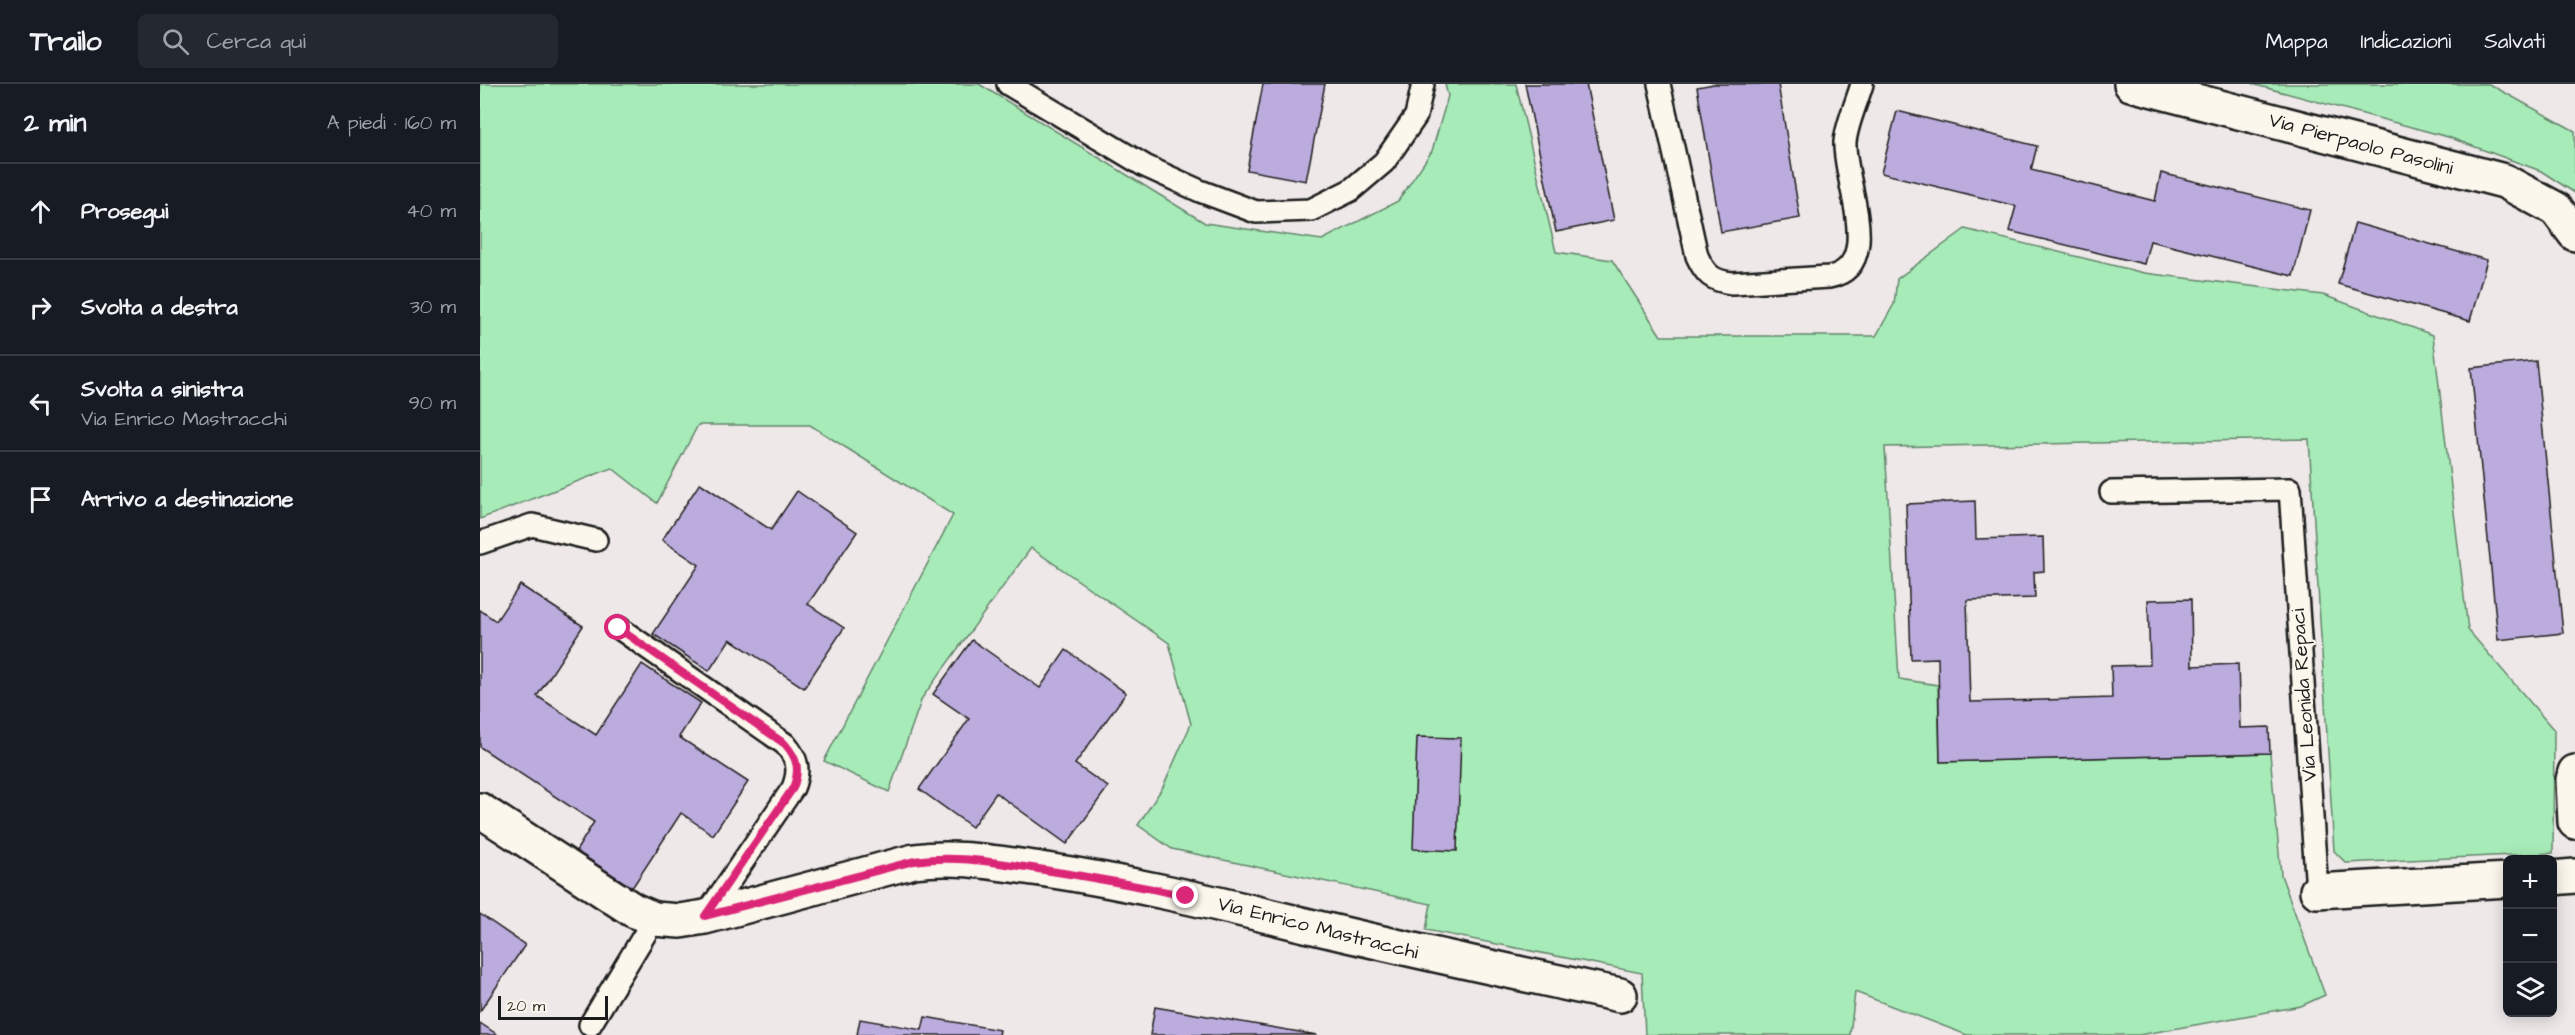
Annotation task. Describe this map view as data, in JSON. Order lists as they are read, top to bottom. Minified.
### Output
{"streets":{"street":["Via Pierpaolo Pasolini","Via Leonida Repaci","Via Enrico Mastracchi"]},"scale_bar":"20 m","page":{"header":"Trailo","search":"Cerca qui","nav":["Mappa","Indicazioni","Salvati"],"heading":["2 min","A piedi · 160 m"],"list":[["Prosegui","40 m"],["Svolta a destra","30 m"],["Svolta a sinistra","Via Enrico Mastracchi","90 m"],"Arrivo a destinazione"],"map_buttons":["+","−"],"scale":"20 m"}}
